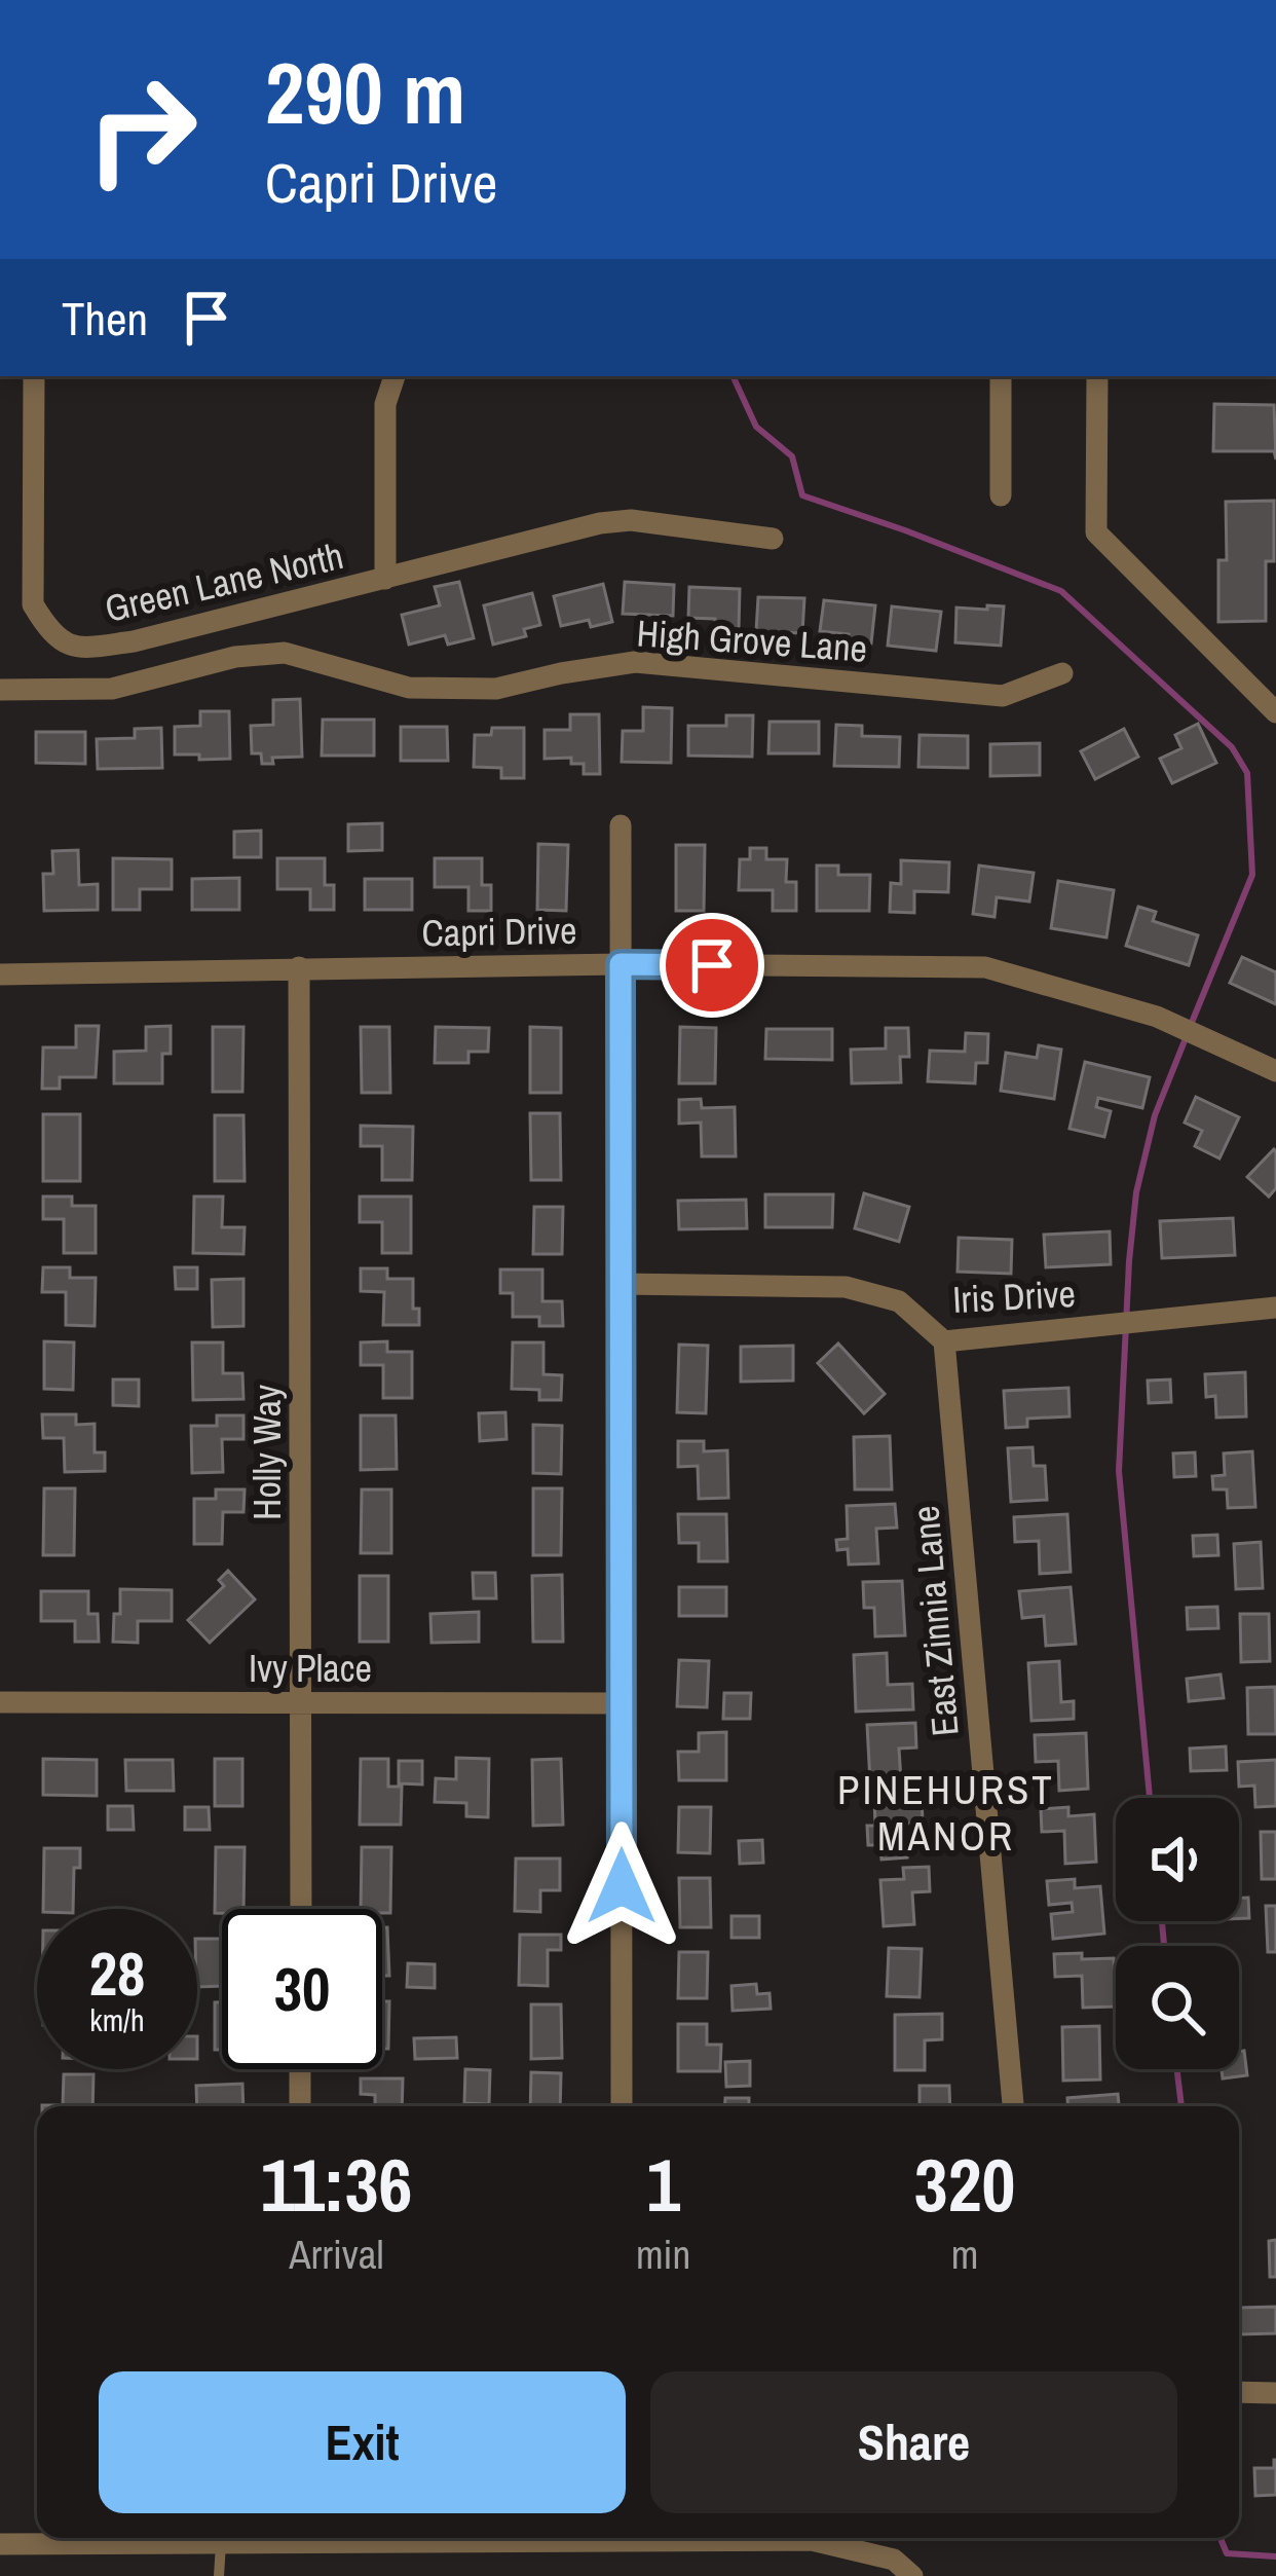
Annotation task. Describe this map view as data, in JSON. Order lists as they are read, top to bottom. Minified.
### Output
{"streets":{"street":["Green Lane North","High Grove Lane","Capri Drive","Iris Drive","Holly Way","East Zinnia Lane","Ivy Place"]},"crossings":[["Capri Drive","Holly Way"],["Iris Drive","East Zinnia Lane"],["Holly Way","Ivy Place"]],"districts":["PINEHURST MANOR"],"page":{"turn":["290 m","Capri Drive"],"then":"Then","speed":"28 km/h","limit":"30","eta":["11:36","Arrival","1","min","320","m"],"buttons":["Exit","Share"]}}
